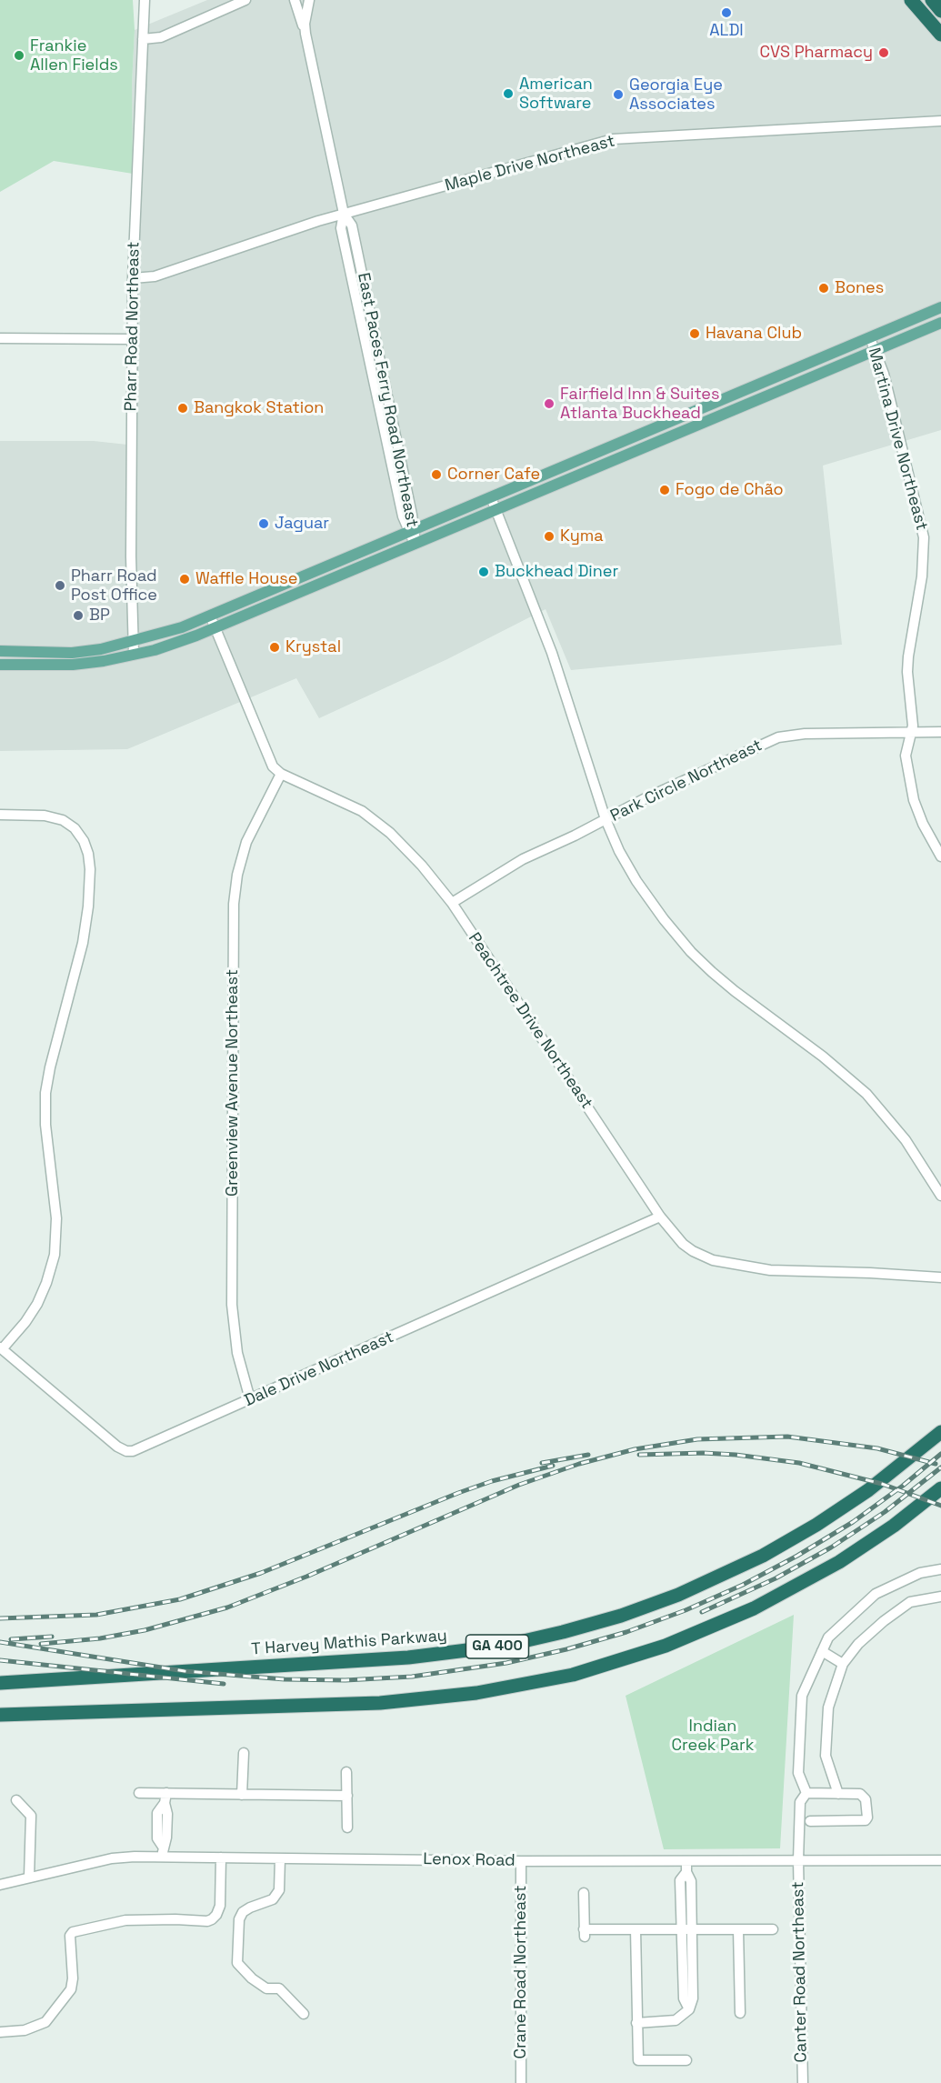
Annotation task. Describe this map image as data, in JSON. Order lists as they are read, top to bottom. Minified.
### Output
{"streets":{"highway":["T Harvey Mathis Parkway","GA 400"],"street":["Maple Drive Northeast","Pharr Road Northeast","East Paces Ferry Road Northeast","Martina Drive Northeast","Park Circle Northeast","Peachtree Drive Northeast","Greenview Avenue Northeast","Dale Drive Northeast","Lenox Road","Crane Road Northeast","Canter Road Northeast"]},"crossings":[["Maple Drive Northeast","Pharr Road Northeast"],["Maple Drive Northeast","East Paces Ferry Road Northeast"],["Martina Drive Northeast","Park Circle Northeast"],["Park Circle Northeast","Peachtree Drive Northeast"],["Peachtree Drive Northeast","Greenview Avenue Northeast"],["Peachtree Drive Northeast","Dale Drive Northeast"],["Greenview Avenue Northeast","Dale Drive Northeast"],["Lenox Road","Crane Road Northeast"],["Lenox Road","Canter Road Northeast"]],"parks":["Indian Creek Park"],"places":["ALDI","CVS Pharmacy","Frankie Allen Fields","American Software","Georgia Eye Associates","Bones","Havana Club","Fairfield Inn & Suites Atlanta Buckhead","Bangkok Station","Corner Cafe","Fogo de Chão","Jaguar","Kyma","Buckhead Diner","Waffle House","Pharr Road Post Office","BP","Krystal"]}
